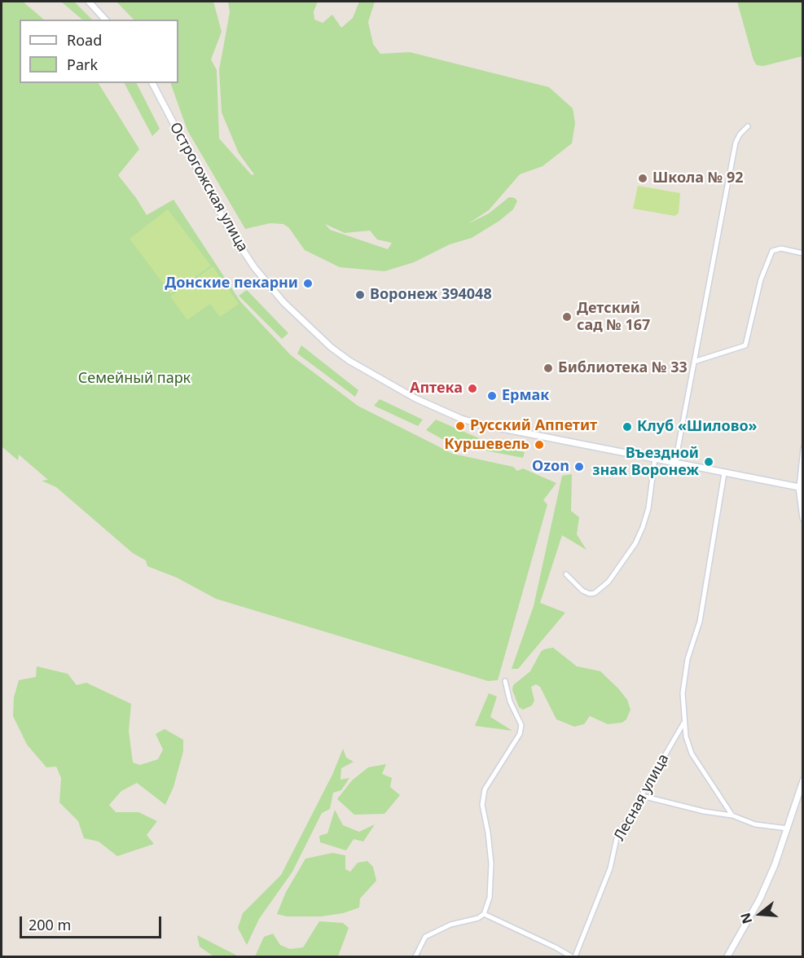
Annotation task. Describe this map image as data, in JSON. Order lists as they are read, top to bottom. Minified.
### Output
{"streets":{"street":["Острогожская улица","Лесная улица"]},"parks":["Семейный парк"],"places":["Школа № 92","Донские пекарни","Воронеж 394048","Детский сад № 167","Библиотека № 33","Аптека","Ермак","Русский Аппетит","Клуб «Шилово»","Куршевель","Въездной знак Воронеж","Ozon"],"legend":["Road","Park"],"scale_bar":"200 m","north":"left"}
